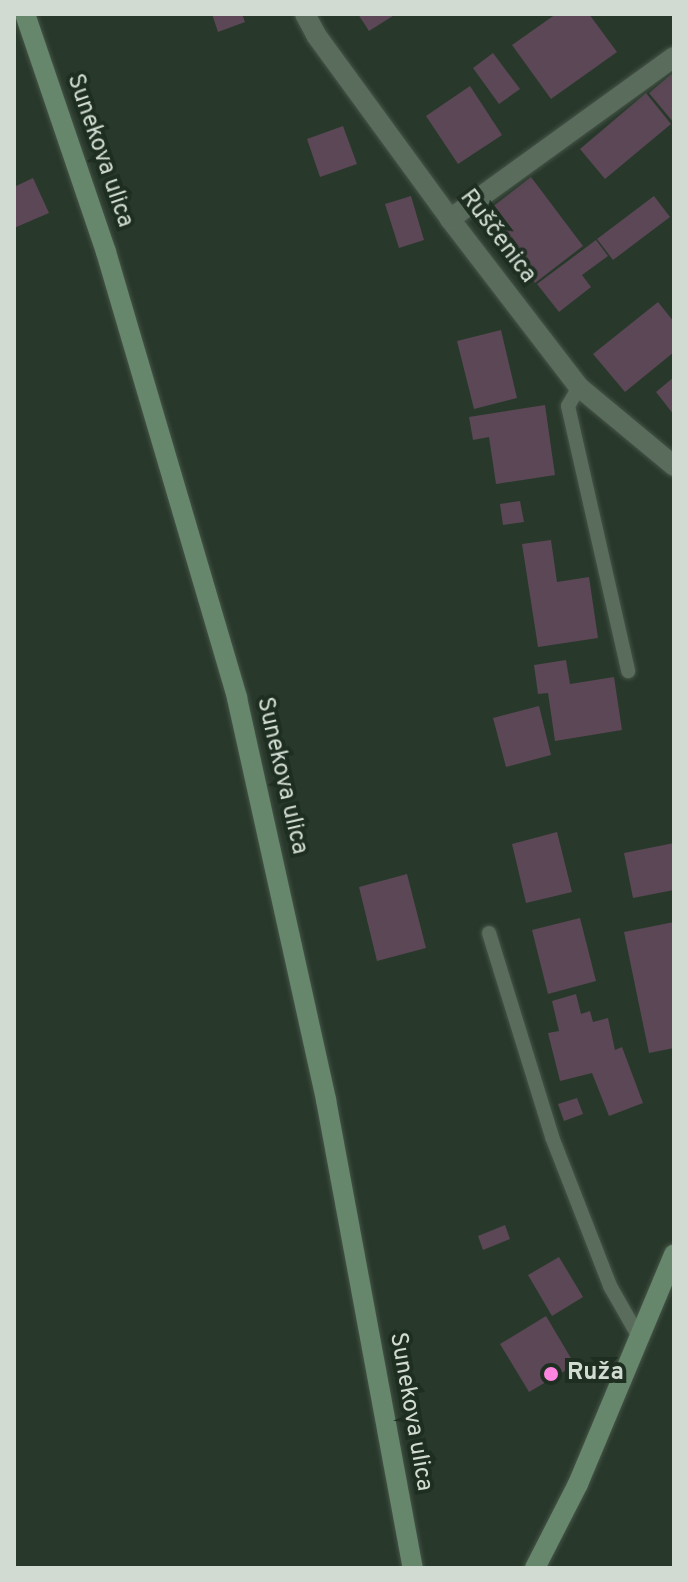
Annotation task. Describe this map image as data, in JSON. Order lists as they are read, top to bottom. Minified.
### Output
{"streets":{"street":["Sunekova ulica","Ruščenica"]},"places":["Ruža"]}
